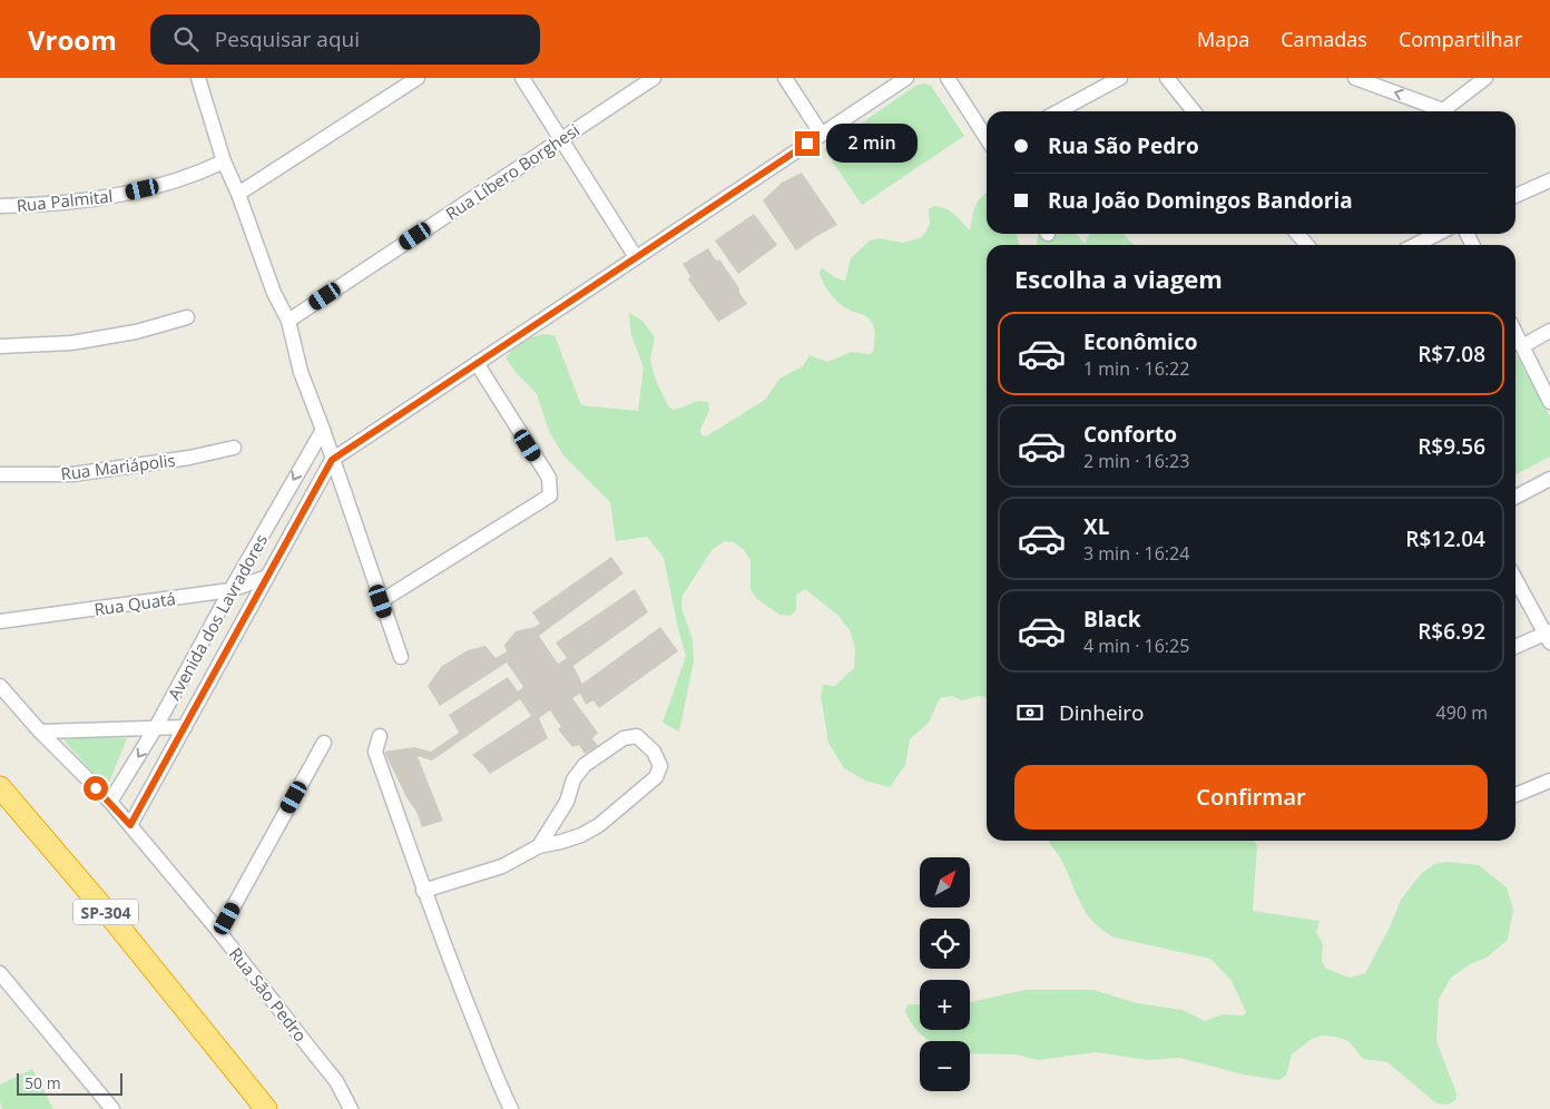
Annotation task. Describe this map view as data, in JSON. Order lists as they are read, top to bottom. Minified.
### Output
{"streets":{"highway":["SP-304"],"street":["Rua Líbero Borghesi","Rua Palmital","Rua Mariápolis","Rua Quatá","Avenida dos Lavradores","Rua São Pedro"]},"crossings":[["Rua Quatá","Avenida dos Lavradores"],["Avenida dos Lavradores","Rua São Pedro"]],"scale_bar":"50 m","north":"top right","page":{"header":"Vroom","search":"Pesquisar aqui","nav":["Mapa","Camadas","Compartilhar"],"banner":["Rua São Pedro","Rua João Domingos Bandoria"],"bubble":"2 min","heading":"Escolha a viagem","list":[{"name":"Econômico","note":"1 min · 16:22","value":"R$7.08"},{"name":"Conforto","note":"2 min · 16:23","value":"R$9.56"},{"name":"XL","note":"3 min · 16:24","value":"R$12.04"},{"name":"Black","note":"4 min · 16:25","value":"R$6.92"}],"pay":["Dinheiro","490 m"],"buttons":"Confirmar","map_buttons":["+","−"],"scale":"50 m"}}
